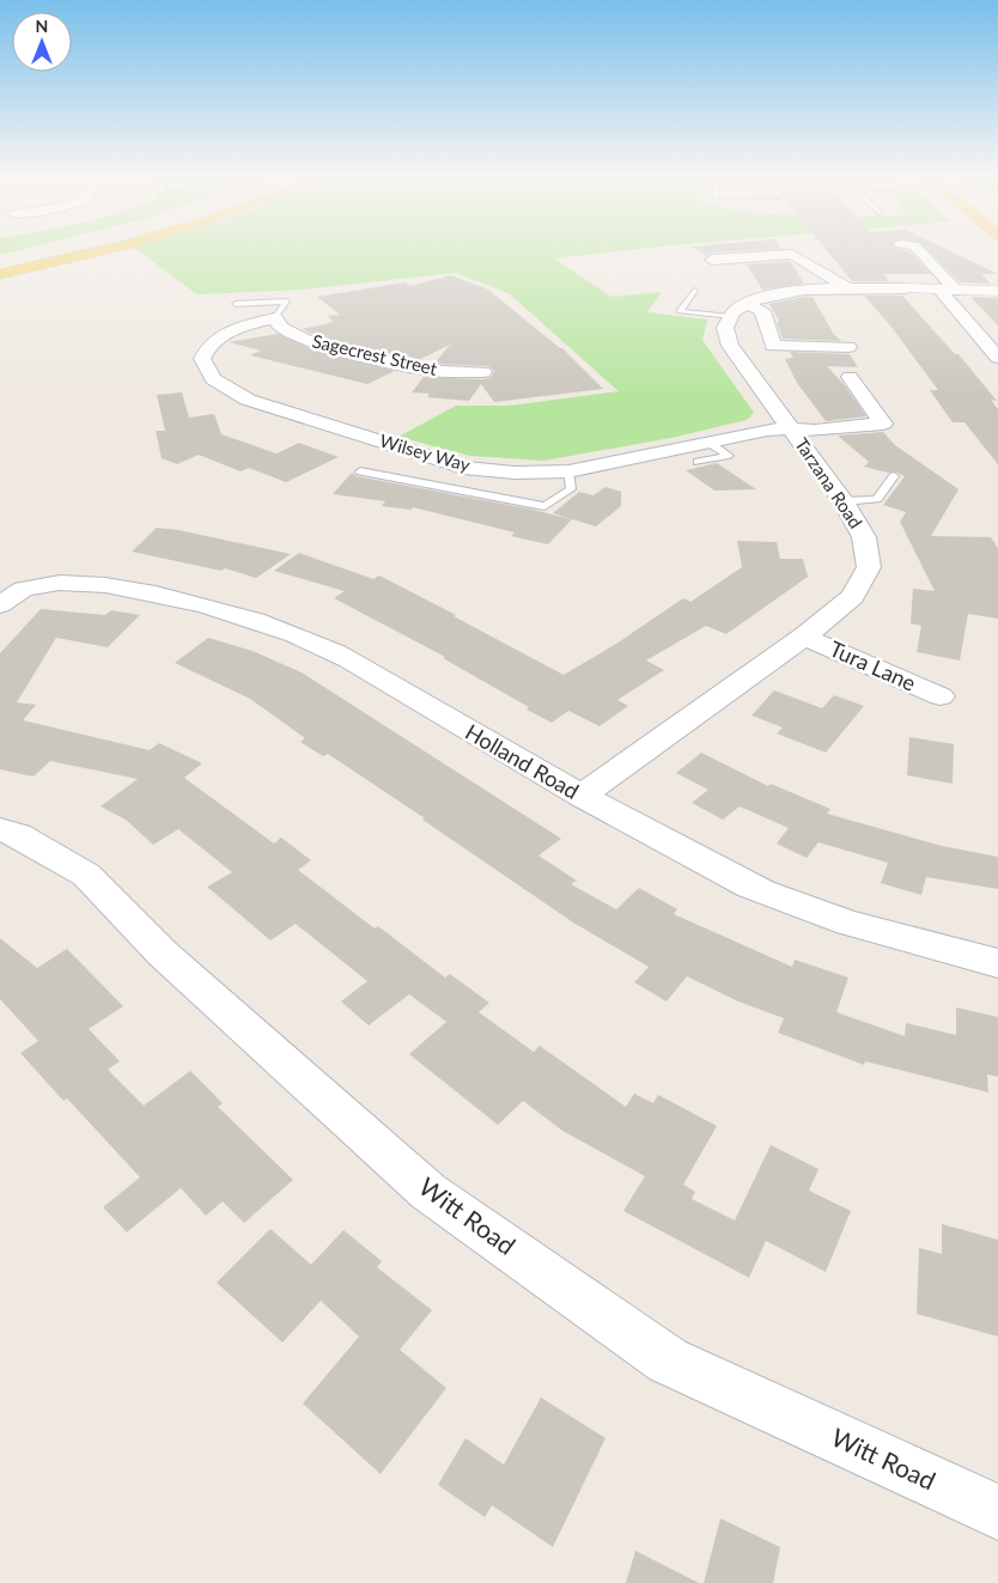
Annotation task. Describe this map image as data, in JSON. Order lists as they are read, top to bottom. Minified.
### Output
{"streets":{"street":["Sagecrest Street","Wilsey Way","Tarzana Road","Tura Lane","Holland Road","Witt Road"]},"crossings":[["Sagecrest Street","Wilsey Way"],["Wilsey Way","Tarzana Road"],["Tarzana Road","Tura Lane"],["Tarzana Road","Holland Road"]],"north":"top"}
